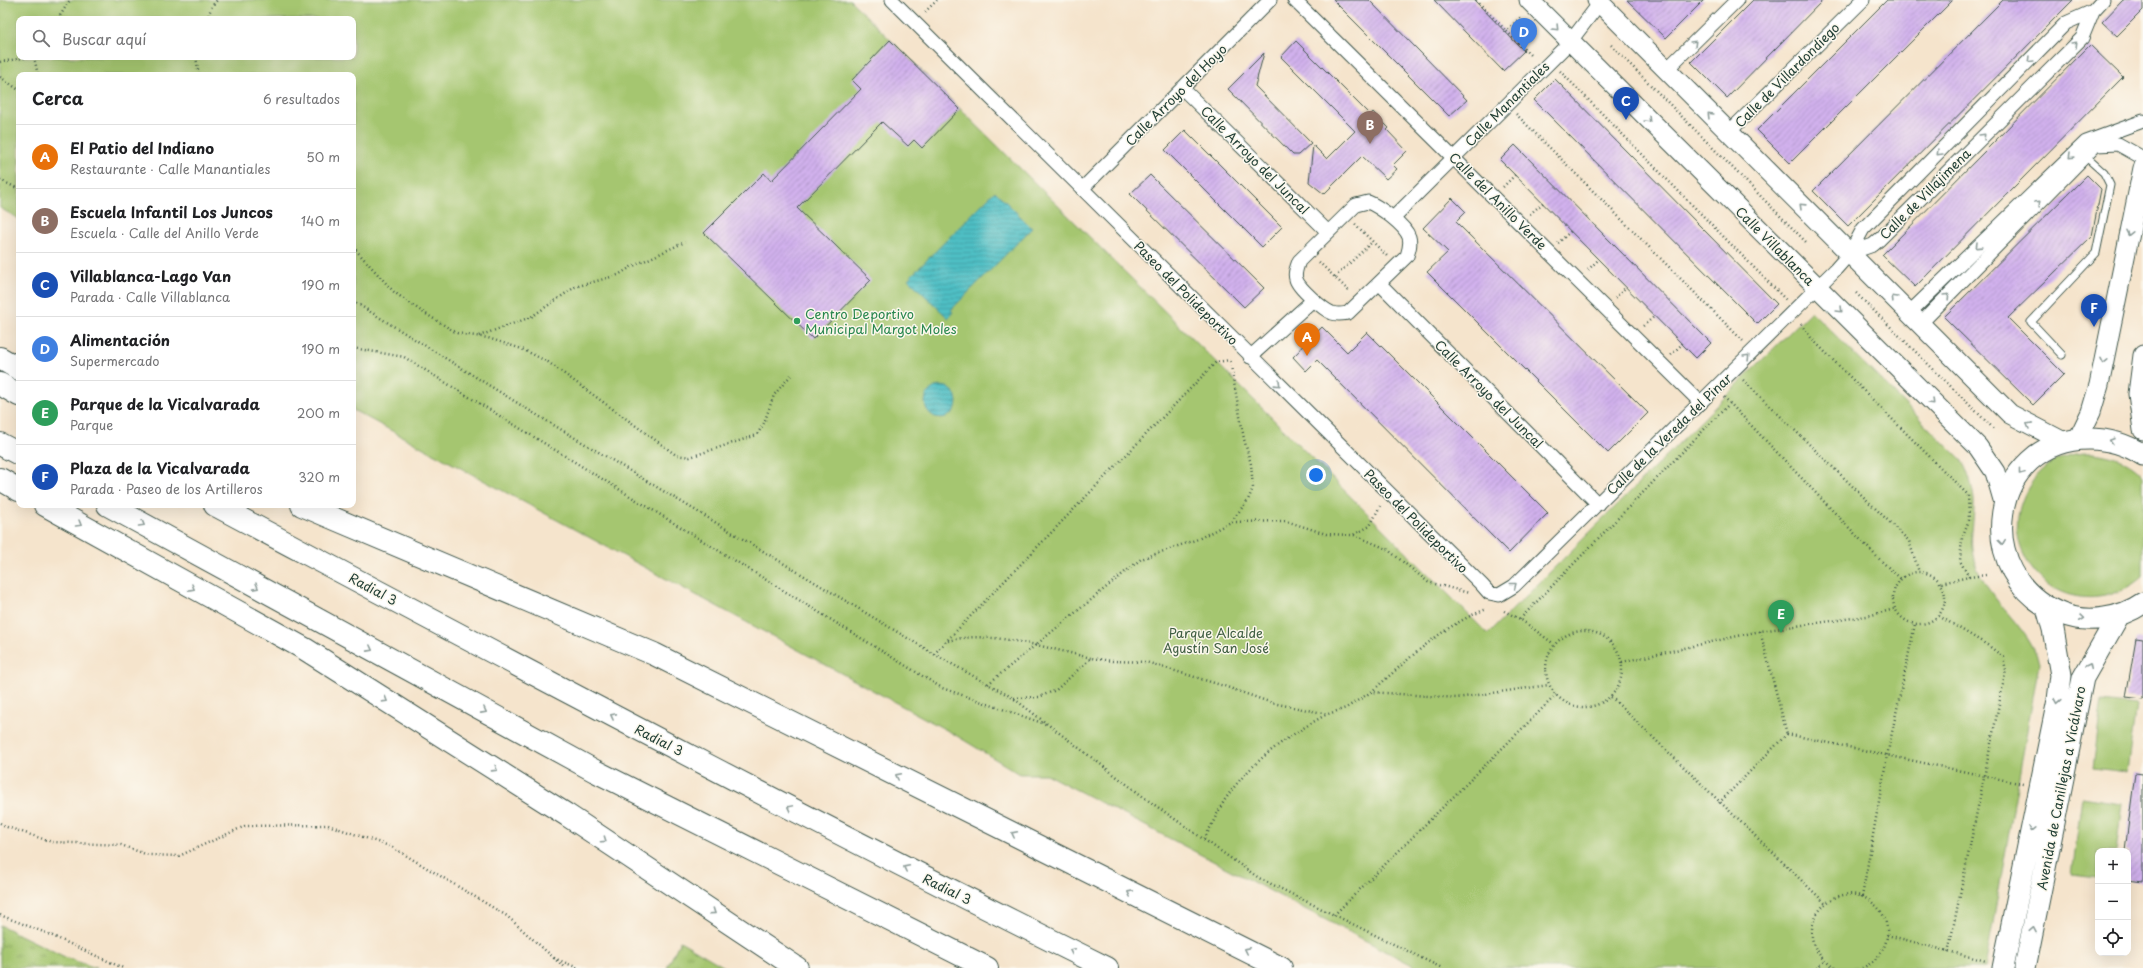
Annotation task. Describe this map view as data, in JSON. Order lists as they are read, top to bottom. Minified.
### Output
{"streets":{"highway":["Radial 3"],"main road":["Calle Villablanca","Avenida de Canillejas a Vicálvaro"],"street":["Calle de Villardondiego","Calle Arroyo del Hoyo","Calle Manantiales","Calle Arroyo del Juncal","Calle de Villajimena","Calle del Anillo Verde","Paseo del Polideportivo","Calle de la Vereda del Pinar"]},"crossings":[["Calle Arroyo del Hoyo","Calle Arroyo del Juncal"],["Calle Arroyo del Hoyo","Paseo del Polideportivo"],["Calle Manantiales","Calle del Anillo Verde"],["Calle Manantiales","Calle Villablanca"],["Calle Arroyo del Juncal","Calle de la Vereda del Pinar"],["Calle de Villajimena","Calle de la Vereda del Pinar"],["Calle del Anillo Verde","Calle de la Vereda del Pinar"],["Calle Villablanca","Calle de la Vereda del Pinar"],["Paseo del Polideportivo","Calle de la Vereda del Pinar"]],"one_way":["Paseo del Polideportivo","Calle de la Vereda del Pinar"],"parks":["Parque Alcalde Agustín San José"],"places":["Centro Deportivo Municipal Margot Moles"],"page":{"search":"Buscar aquí","pins":["D","C","B","F","A","E"],"heading":["Cerca","6 resultados"],"list":[{"mark":"A","name":"El Patio del Indiano","note":"Restaurante · Calle Manantiales","value":"50 m"},{"mark":"B","name":"Escuela Infantil Los Juncos","note":"Escuela · Calle del Anillo Verde","value":"140 m"},{"mark":"C","name":"Villablanca-Lago Van","note":"Parada · Calle Villablanca","value":"190 m"},{"mark":"D","name":"Alimentación","note":"Supermercado","value":"190 m"},{"mark":"E","name":"Parque de la Vicalvarada","note":"Parque","value":"200 m"},{"mark":"F","name":"Plaza de la Vicalvarada","note":"Parada · Paseo de los Artilleros","value":"320 m"}],"map_buttons":["+","−"]}}
